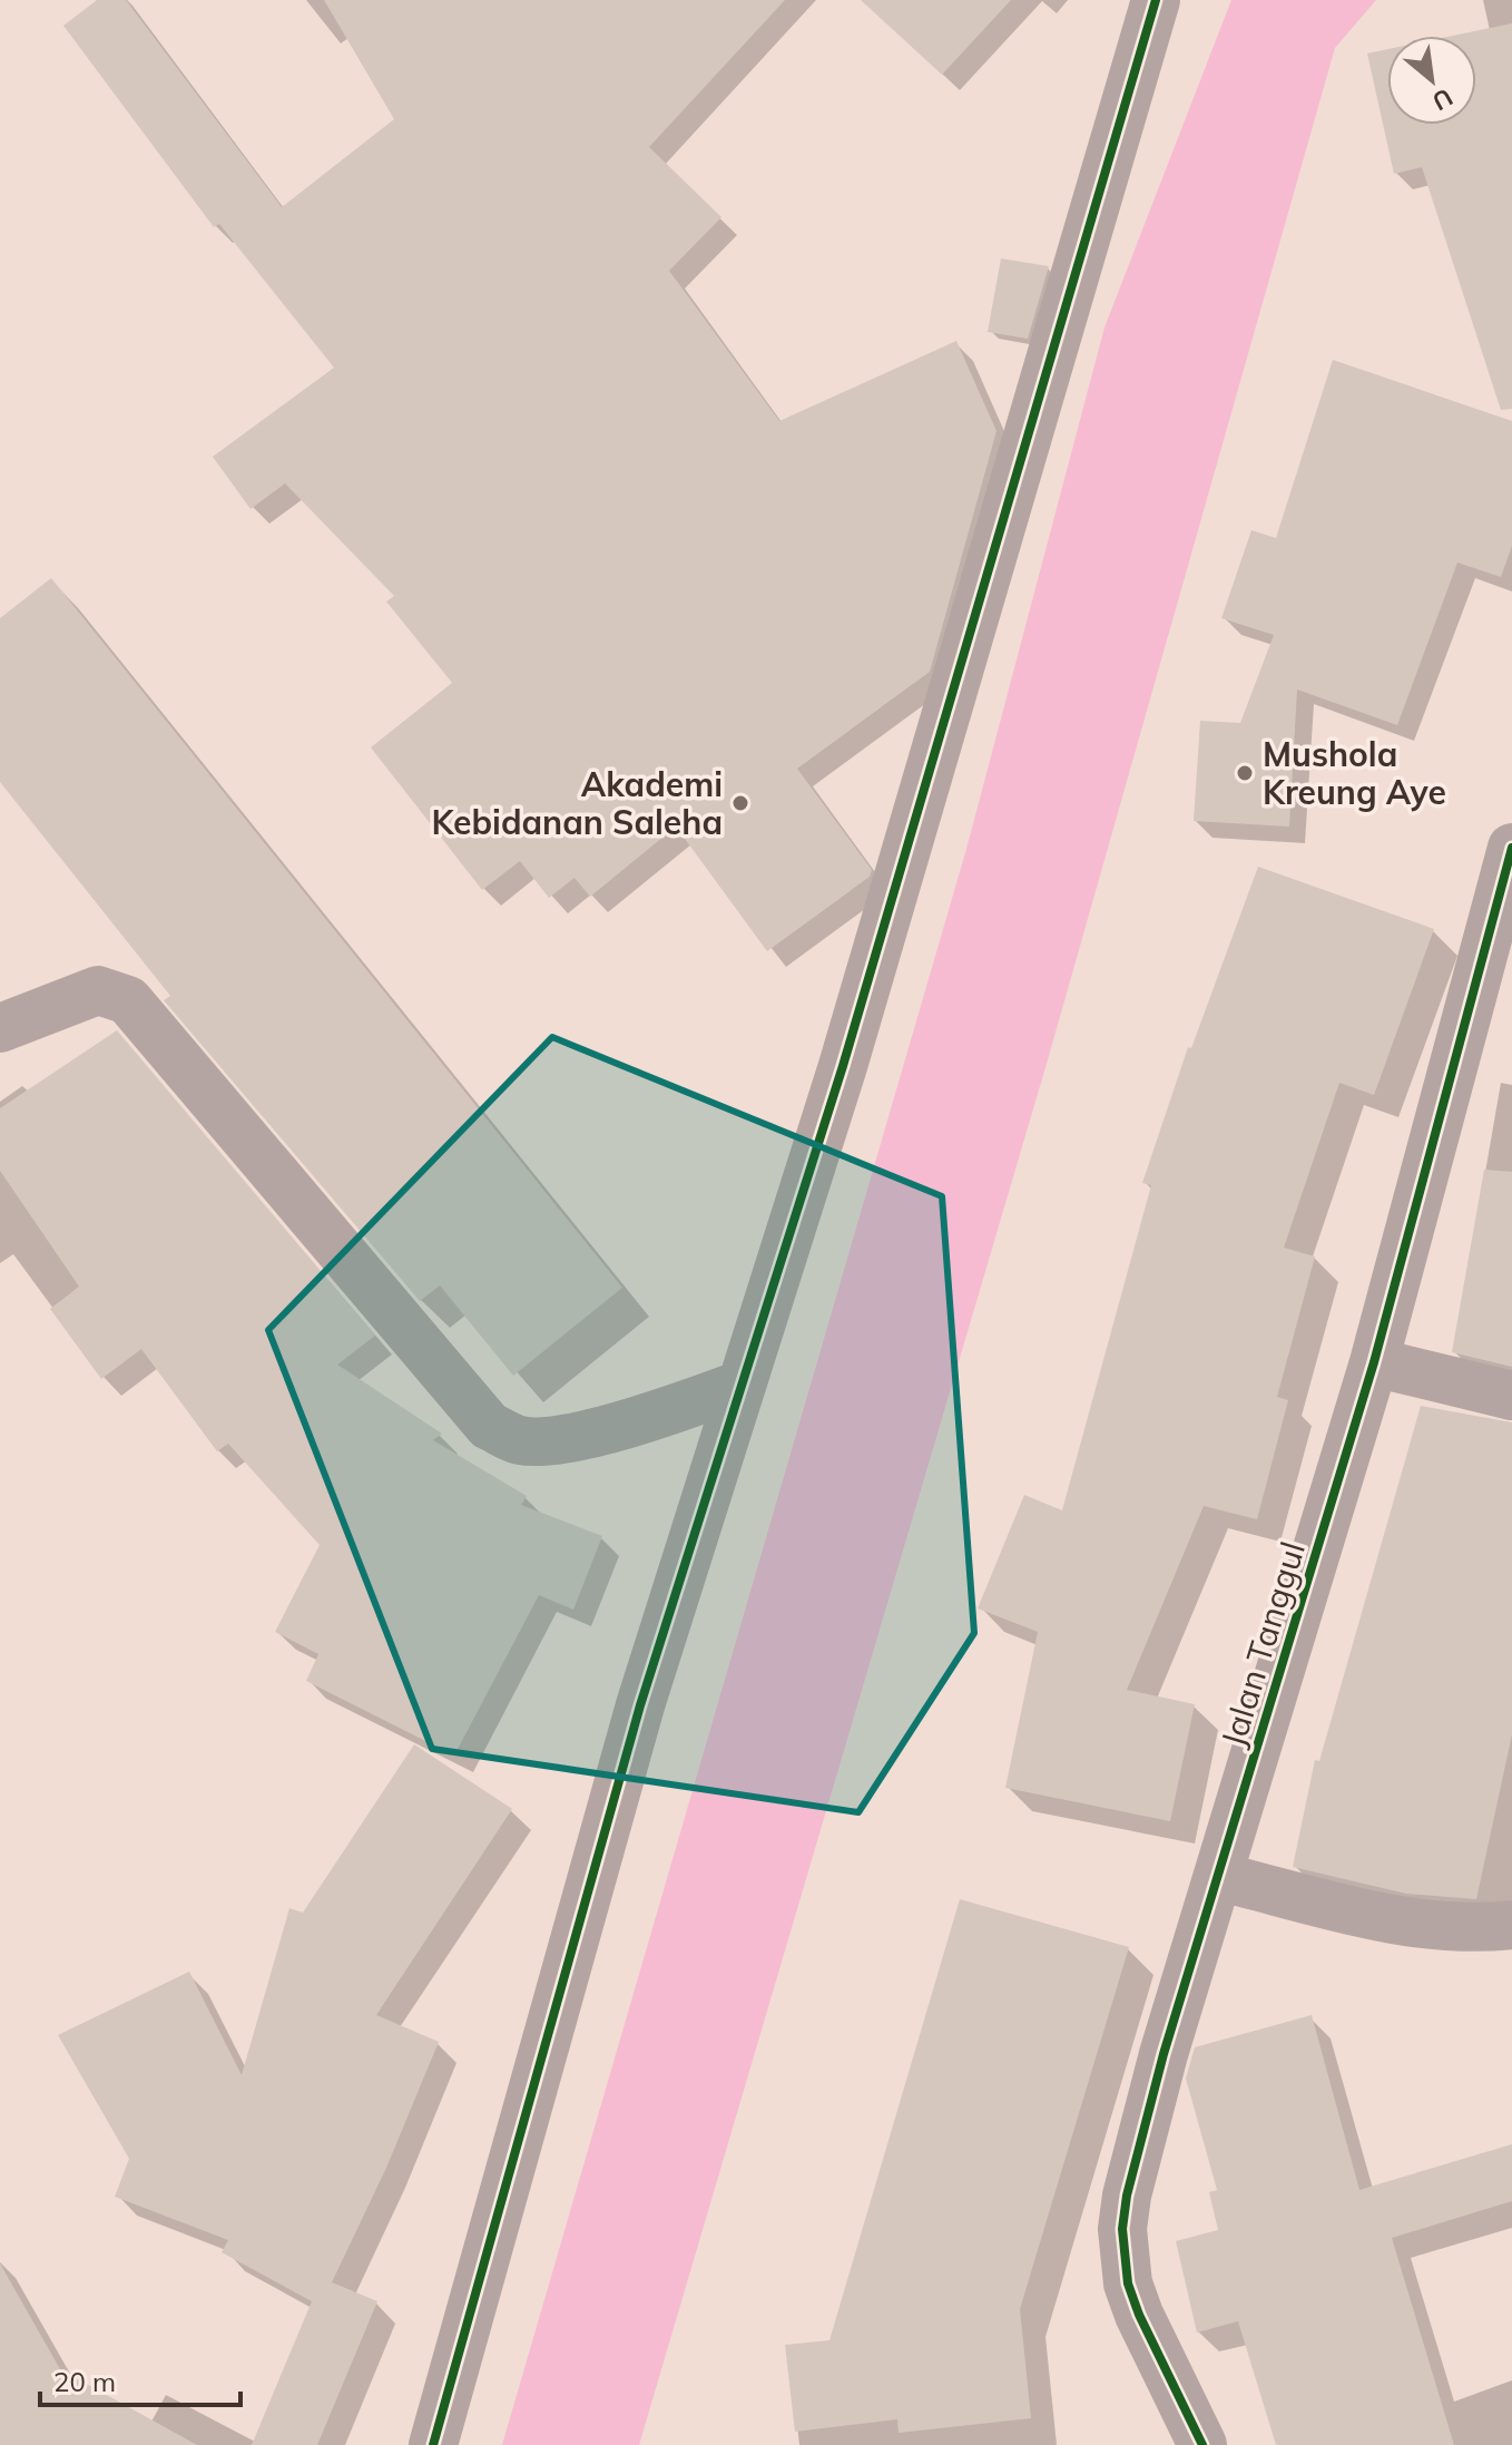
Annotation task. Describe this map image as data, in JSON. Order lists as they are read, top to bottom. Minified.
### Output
{"streets":{"street":["Jalan Tanggul"]},"places":["Mushola Kreung Aye","Akademi Kebidanan Saleha"],"scale_bar":"20 m","north":"bottom right"}
